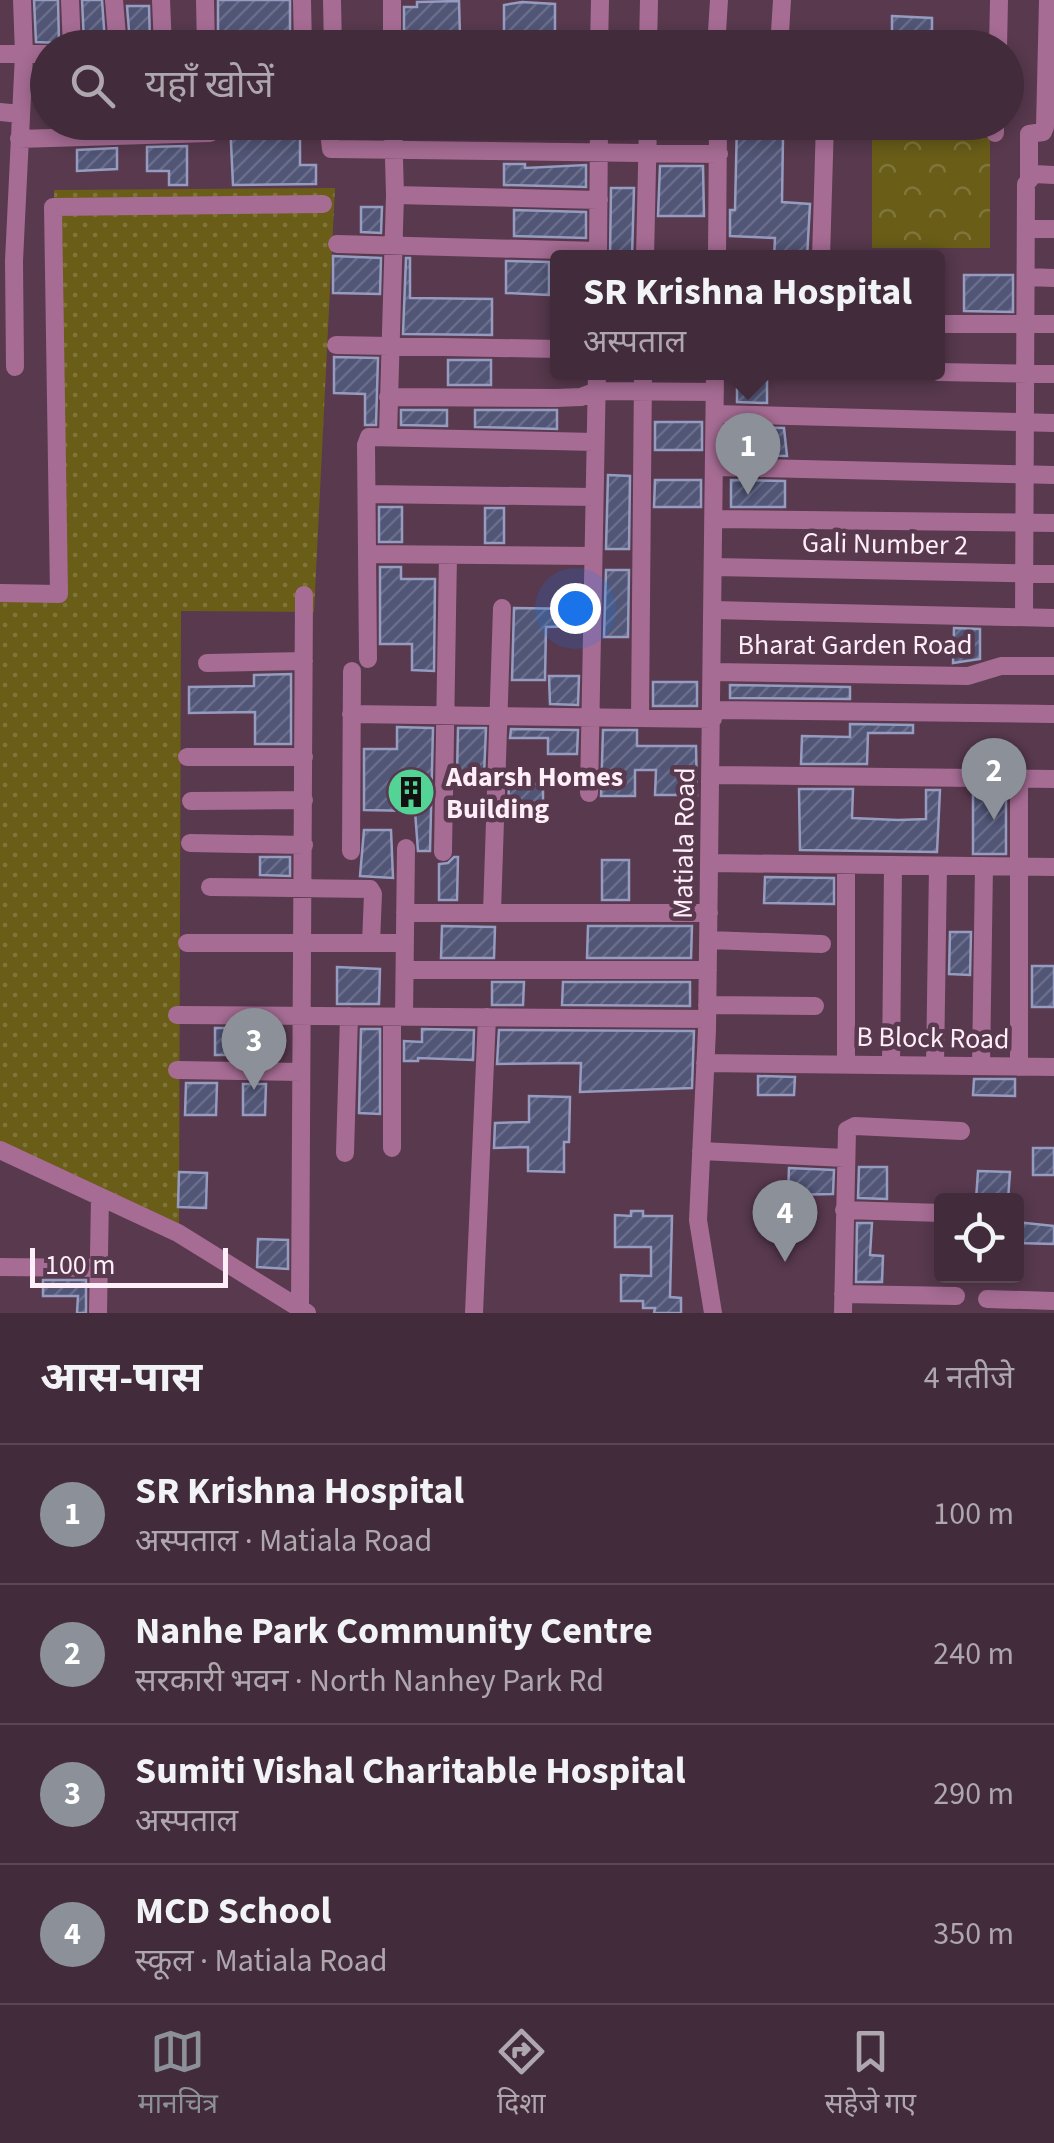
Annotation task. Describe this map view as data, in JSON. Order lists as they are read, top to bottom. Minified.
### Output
{"streets":{"street":["Gali Number 2","Bharat Garden Road","Matiala Road","B Block Road"]},"crossings":[["Gali Number 2","Matiala Road"],["Bharat Garden Road","Matiala Road"],["Matiala Road","B Block Road"]],"places":{"building":["Adarsh Homes Building"]},"scale_bar":"100 m","page":{"search":"यहाँ खोजें","popup":["SR Krishna Hospital","अस्पताल"],"pins":["1","2","3","4"],"scale":"100 m","heading":["आस-पास","4 नतीजे"],"list":[{"mark":"1","name":"SR Krishna Hospital","note":"अस्पताल · Matiala Road","value":"100 m"},{"mark":"2","name":"Nanhe Park Community Centre","note":"सरकारी भवन · North Nanhey Park Rd","value":"240 m"},{"mark":"3","name":"Sumiti Vishal Charitable Hospital","note":"अस्पताल","value":"290 m"},{"mark":"4","name":"MCD School","note":"स्कूल · Matiala Road","value":"350 m"}],"nav":["मानचित्र","दिशा","सहेजे गए"]}}
